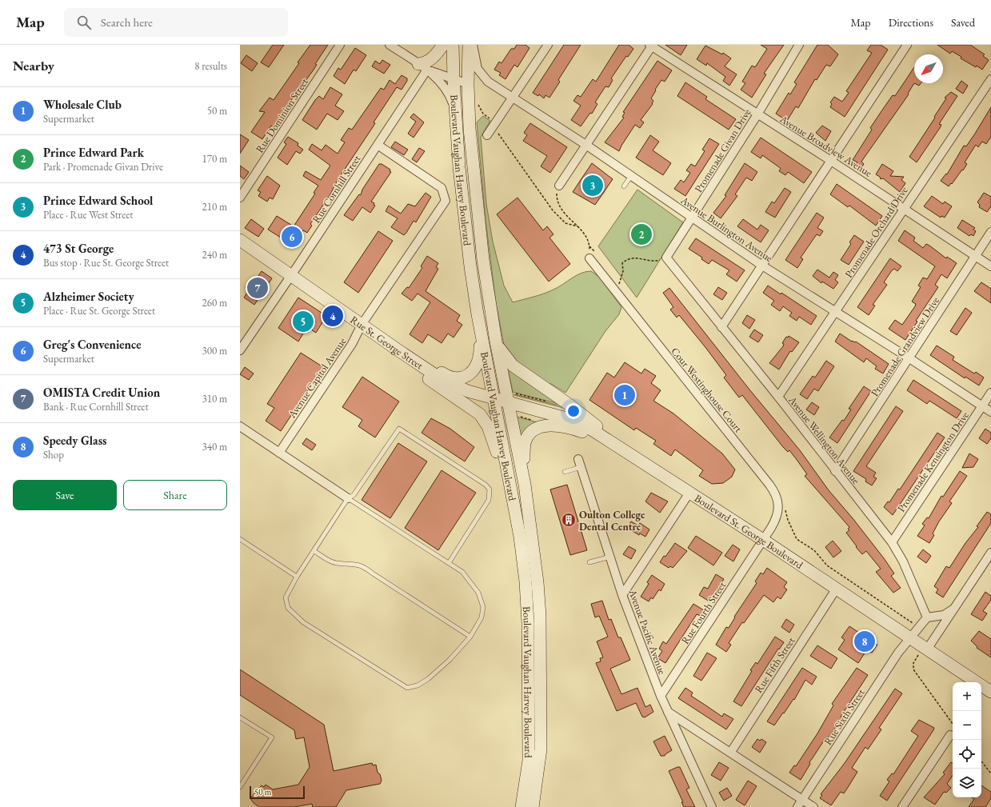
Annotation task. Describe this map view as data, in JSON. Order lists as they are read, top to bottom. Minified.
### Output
{"streets":{"main road":["Boulevard Vaughan Harvey Boulevard","Rue St. George Street","Boulevard St. George Boulevard"],"street":["Rue Dominion Street","Avenue Broadview Avenue","Promenade Givan Drive","Rue Cornhill Street","Avenue Burlington Avenue","Promenade Orchard Drive","Promenade Grandview Drive","Avenue Capitol Avenue","Cour Westinghouse Court","Avenue Wellington Avenue","Promenade Kensington Drive","Rue Fourth Street","Avenue Pacific Avenue","Rue Fifth Street","Rue Sixth Street"]},"crossings":[["Avenue Broadview Avenue","Promenade Givan Drive"],["Avenue Broadview Avenue","Promenade Orchard Drive"],["Avenue Broadview Avenue","Promenade Grandview Drive"],["Promenade Givan Drive","Avenue Burlington Avenue"],["Promenade Givan Drive","Avenue Wellington Avenue"],["Boulevard Vaughan Harvey Boulevard","Rue St. George Street"],["Boulevard Vaughan Harvey Boulevard","Boulevard St. George Boulevard"],["Rue Cornhill Street","Rue St. George Street"],["Rue Cornhill Street","Avenue Capitol Avenue"],["Avenue Burlington Avenue","Promenade Orchard Drive"],["Avenue Burlington Avenue","Promenade Grandview Drive"],["Avenue Burlington Avenue","Promenade Kensington Drive"],["Promenade Orchard Drive","Avenue Wellington Avenue"],["Rue St. George Street","Avenue Capitol Avenue"],["Rue St. George Street","Boulevard St. George Boulevard"],["Promenade Grandview Drive","Avenue Wellington Avenue"],["Cour Westinghouse Court","Boulevard St. George Boulevard"],["Cour Westinghouse Court","Rue Fourth Street"],["Avenue Wellington Avenue","Promenade Kensington Drive"],["Boulevard St. George Boulevard","Rue Fourth Street"],["Boulevard St. George Boulevard","Rue Fifth Street"],["Boulevard St. George Boulevard","Rue Sixth Street"],["Rue Fourth Street","Avenue Pacific Avenue"]],"places":{"building":["Oulton College Dental Centre"]},"scale_bar":"50 m","north":"bottom left","page":{"header":"Map","search":"Search here","nav":["Map","Directions","Saved"],"heading":["Nearby","8 results"],"list":[{"mark":"1","name":"Wholesale Club","note":"Supermarket","value":"50 m"},{"mark":"2","name":"Prince Edward Park","note":"Park · Promenade Givan Drive","value":"170 m"},{"mark":"3","name":"Prince Edward School","note":"Place · Rue West Street","value":"210 m"},{"mark":"4","name":"473 St George","note":"Bus stop · Rue St. George Street","value":"240 m"},{"mark":"5","name":"Alzheimer Society","note":"Place · Rue St. George Street","value":"260 m"},{"mark":"6","name":"Greg's Convenience","note":"Supermarket","value":"300 m"},{"mark":"7","name":"OMISTA Credit Union","note":"Bank · Rue Cornhill Street","value":"310 m"},{"mark":"8","name":"Speedy Glass","note":"Shop","value":"340 m"}],"pins":["3","2","6","7","4","5","1","8"],"buttons":["Save","Share"],"map_buttons":["+","−"],"scale":"50 m"}}
